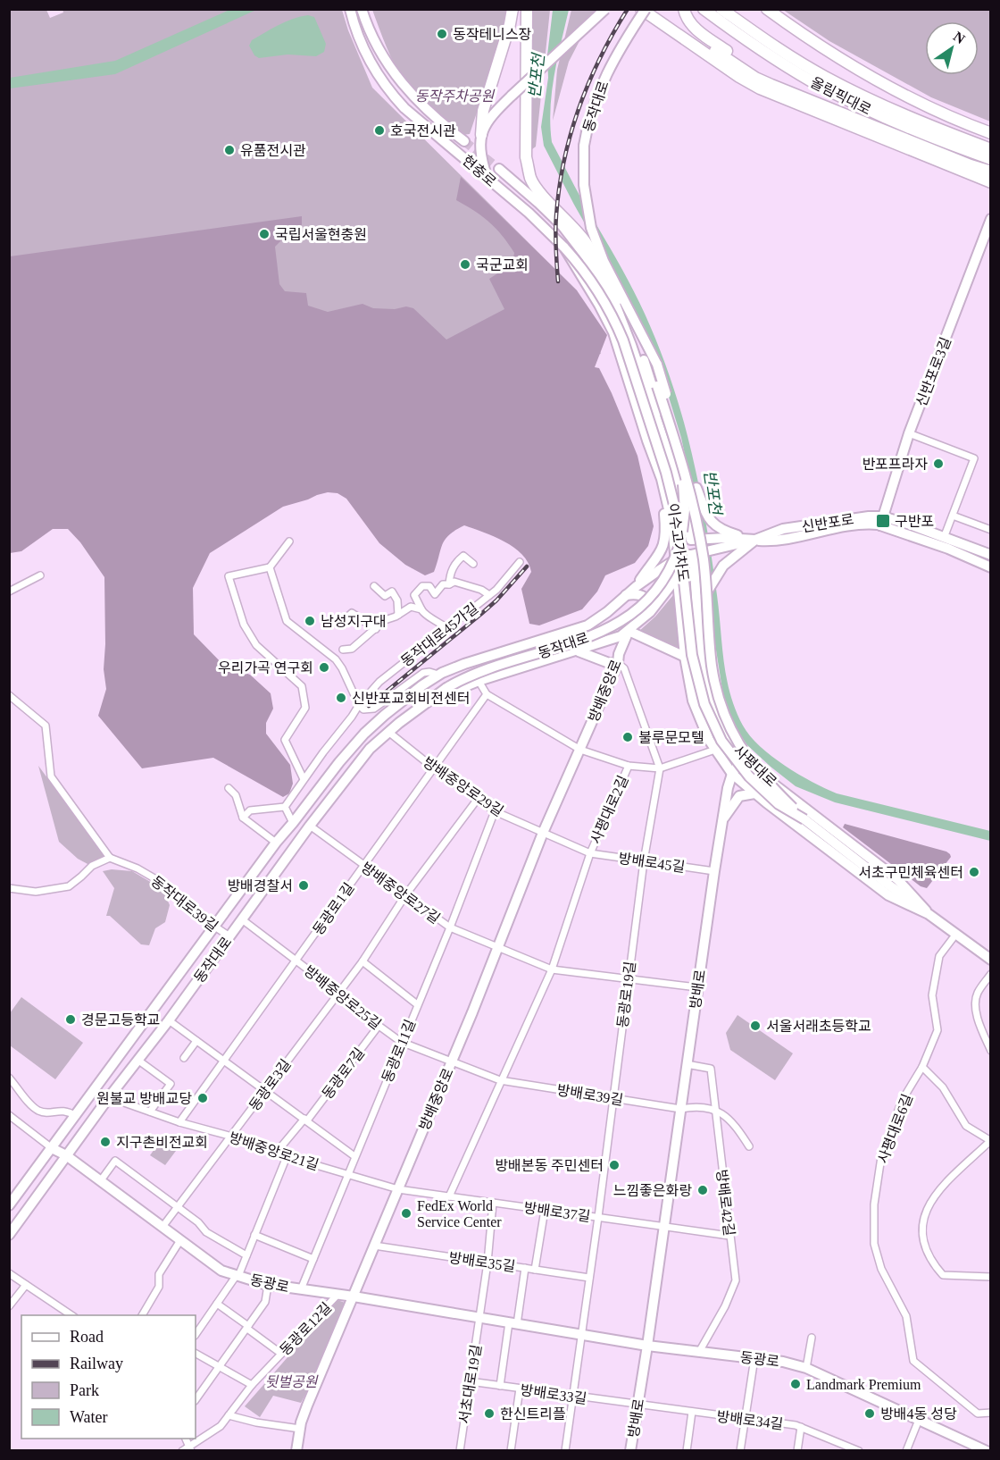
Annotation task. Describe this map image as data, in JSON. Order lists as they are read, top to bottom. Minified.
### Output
{"streets":{"highway":["올림픽대로"],"main road":["동작대로","현충로","신반포로3길","신반포로","이수고가차도","방배중앙로","사평대로","방배로","동광로"],"street":["동작대로45가길","방배중앙로29길","사평대로2길","방배로45길","방배중앙로27길","동작대로39길","동광로1길","동광로19길","방배중앙로25길","동광로11길","동광로7길","동광로3길","방배로39길","사평대로6길","방배중앙로21길","방배로42길","방배로37길","방배로35길","동광로12길","서초대로19길","방배로33길","방배로34길"]},"crossings":[["동작대로","현충로"],["동작대로","신반포로"],["동작대로","이수고가차도"],["동작대로","동작대로45가길"],["동작대로","방배중앙로"],["동작대로","사평대로"],["동작대로","방배중앙로29길"],["동작대로","방배중앙로27길"],["동작대로","동작대로39길"],["동작대로","방배중앙로25길"],["동작대로","방배중앙로21길"],["동작대로","동광로"],["현충로","이수고가차도"],["신반포로3길","신반포로"],["신반포로","사평대로"],["이수고가차도","사평대로"],["방배중앙로","사평대로"],["방배중앙로","방배중앙로29길"],["방배중앙로","방배로45길"],["방배중앙로","방배중앙로27길"],["방배중앙로","동광로19길"],["방배중앙로","방배중앙로25길"],["방배중앙로","방배로39길"],["방배중앙로","방배중앙로21길"],["방배중앙로","방배로37길"],["방배중앙로","방배로35길"],["방배중앙로","동광로"],["사평대로","사평대로2길"],["사평대로","방배로"],["사평대로","동광로19길"],["사평대로","사평대로6길"],["방배중앙로29길","방배로45길"],["방배중앙로29길","동광로1길"],["방배중앙로29길","동광로11길"],["방배중앙로29길","동광로3길"],["사평대로2길","방배로45길"],["방배로45길","방배로"],["방배로45길","동광로19길"],["방배중앙로27길","동광로1길"],["방배중앙로27길","방배로"],["방배중앙로27길","동광로19길"],["방배중앙로27길","동광로11길"],["방배중앙로27길","동광로3길"],["동광로1길","방배중앙로25길"],["동광로1길","방배중앙로21길"],["방배로","방배로39길"],["방배로","방배로42길"],["방배로","방배로37길"],["방배로","동광로"],["방배로","방배로33길"],["방배로","방배로34길"],["동광로19길","방배로39길"],["동광로19길","방배로37길"],["동광로19길","방배로35길"],["동광로19길","동광로"],["동광로19길","방배로33길"],["방배중앙로25길","동광로11길"],["방배중앙로25길","동광로7길"],["방배중앙로25길","동광로3길"],["방배중앙로25길","방배로39길"],["동광로11길","방배중앙로21길"],["동광로11길","동광로"],["동광로7길","방배중앙로21길"],["동광로3길","방배중앙로21길"],["동광로3길","동광로"],["방배로39길","방배로42길"],["방배중앙로21길","방배로37길"],["방배로42길","동광로"],["방배로37길","서초대로19길"],["방배로35길","서초대로19길"],["동광로","동광로12길"],["동광로","서초대로19길"],["서초대로19길","방배로33길"],["방배로33길","방배로34길"]],"water":["반포천"],"parks":["동작주차공원","뒷벌공원"],"places":{"other":["동작테니스장","호국전시관","유품전시관","국립서울현충원","국군교회","반포프라자","남성지구대","우리가곡 연구회","신반포교회비전센터","불루문모텔","서초구민체육센터","방배경찰서","경문고등학교","서울서래초등학교","원불교 방배교당","지구촌비전교회","방배본동 주민센터","느낌좋은화랑","FedEx World Service Center","Landmark Premium","한신트리플","방배4동 성당"],"transit":["구반포"]},"legend":["Road","Railway","Park","Water"],"north":"top right"}
